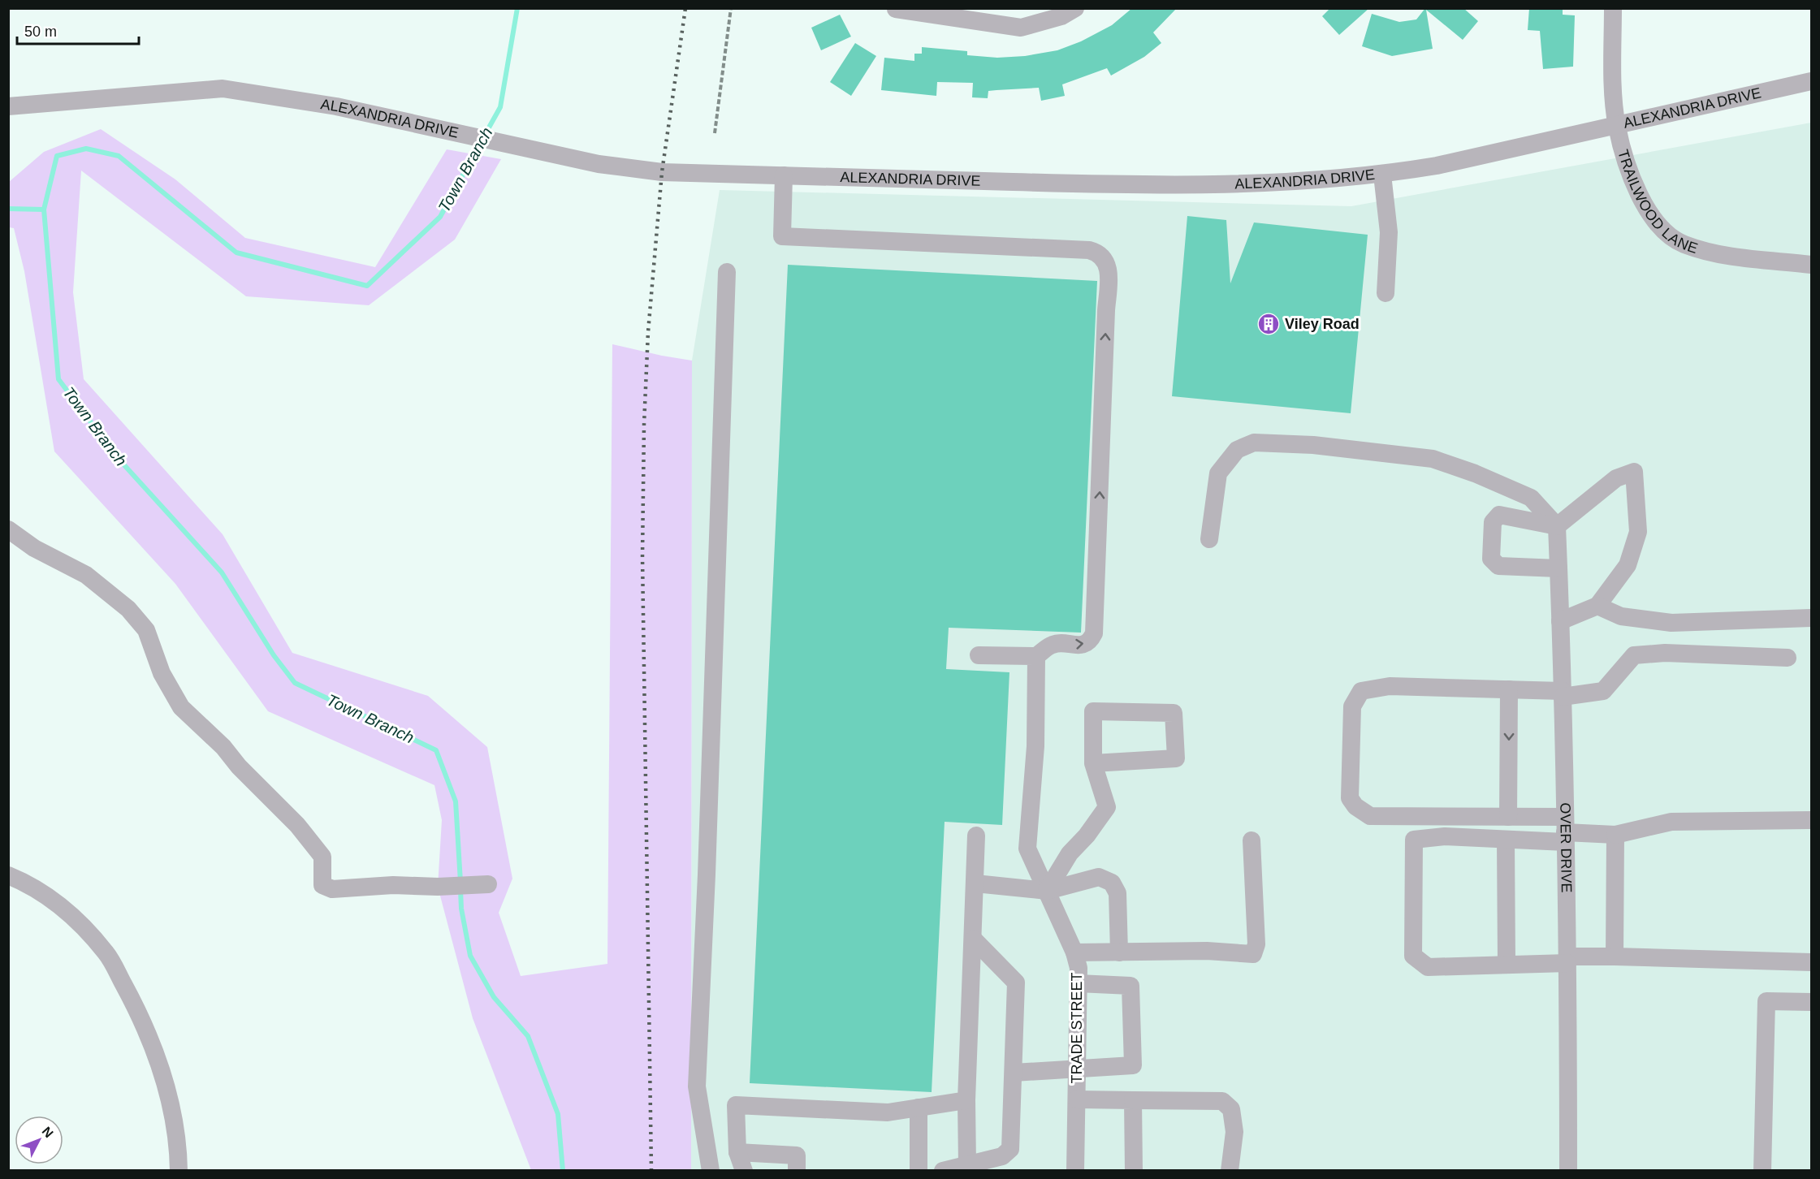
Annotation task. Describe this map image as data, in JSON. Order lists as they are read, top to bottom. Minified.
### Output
{"streets":{"street":["ALEXANDRIA DRIVE","TRAILWOOD LANE","OVER DRIVE","TRADE STREET"]},"crossings":[["ALEXANDRIA DRIVE","TRAILWOOD LANE"]],"water":["Town Branch"],"places":{"building":["Viley Road"]},"scale_bar":"50 m","north":"top right"}
